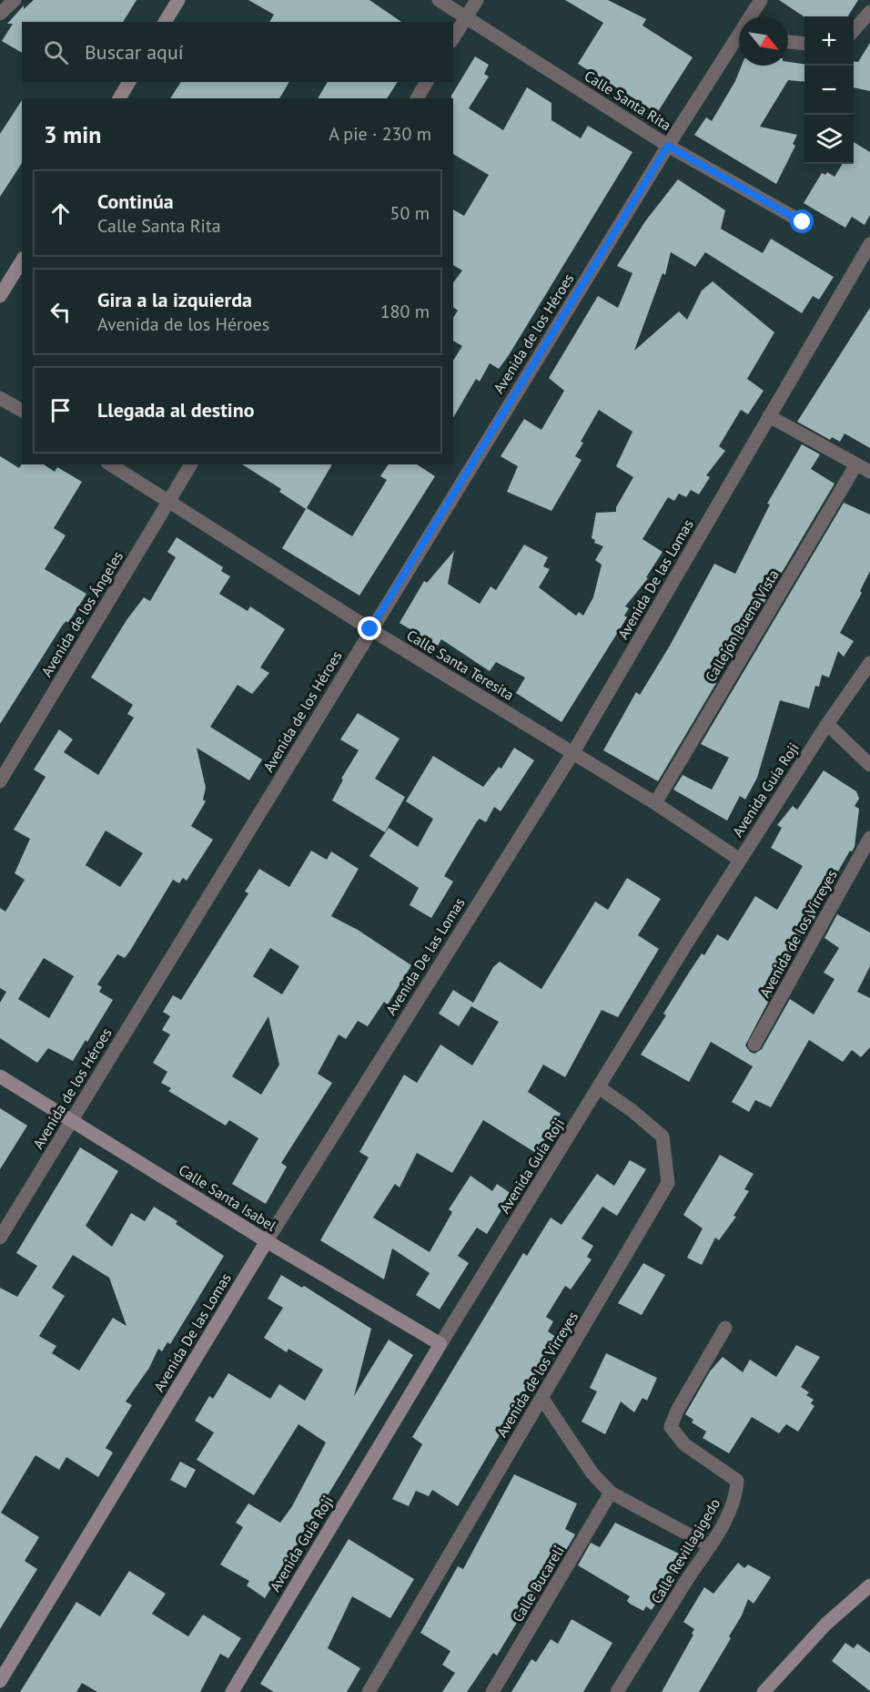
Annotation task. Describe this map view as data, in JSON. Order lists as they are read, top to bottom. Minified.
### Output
{"streets":{"street":["Calle Santa Rita","Avenida de los Héroes","Avenida De las Lomas","Avenida de los Ángeles","Callejón Buena Vista","Calle Santa Teresita","Avenida Guía Roji","Avenida de los Virreyes","Calle Santa Isabel","Calle Revillagigedo","Calle Bucareli"]},"crossings":[["Calle Santa Rita","Avenida de los Héroes"],["Avenida de los Héroes","Calle Santa Teresita"],["Avenida de los Héroes","Calle Santa Isabel"],["Avenida De las Lomas","Calle Santa Teresita"],["Avenida De las Lomas","Calle Santa Isabel"],["Avenida de los Ángeles","Calle Santa Teresita"],["Callejón Buena Vista","Calle Santa Teresita"],["Calle Santa Teresita","Avenida Guía Roji"],["Avenida Guía Roji","Avenida de los Virreyes"],["Avenida Guía Roji","Calle Santa Isabel"]],"north":"bottom right","page":{"map_buttons":["+","−"],"search":"Buscar aquí","heading":["3 min","A pie · 230 m"],"list":[["Continúa","Calle Santa Rita","50 m"],["Gira a la izquierda","Avenida de los Héroes","180 m"],"Llegada al destino"]}}
